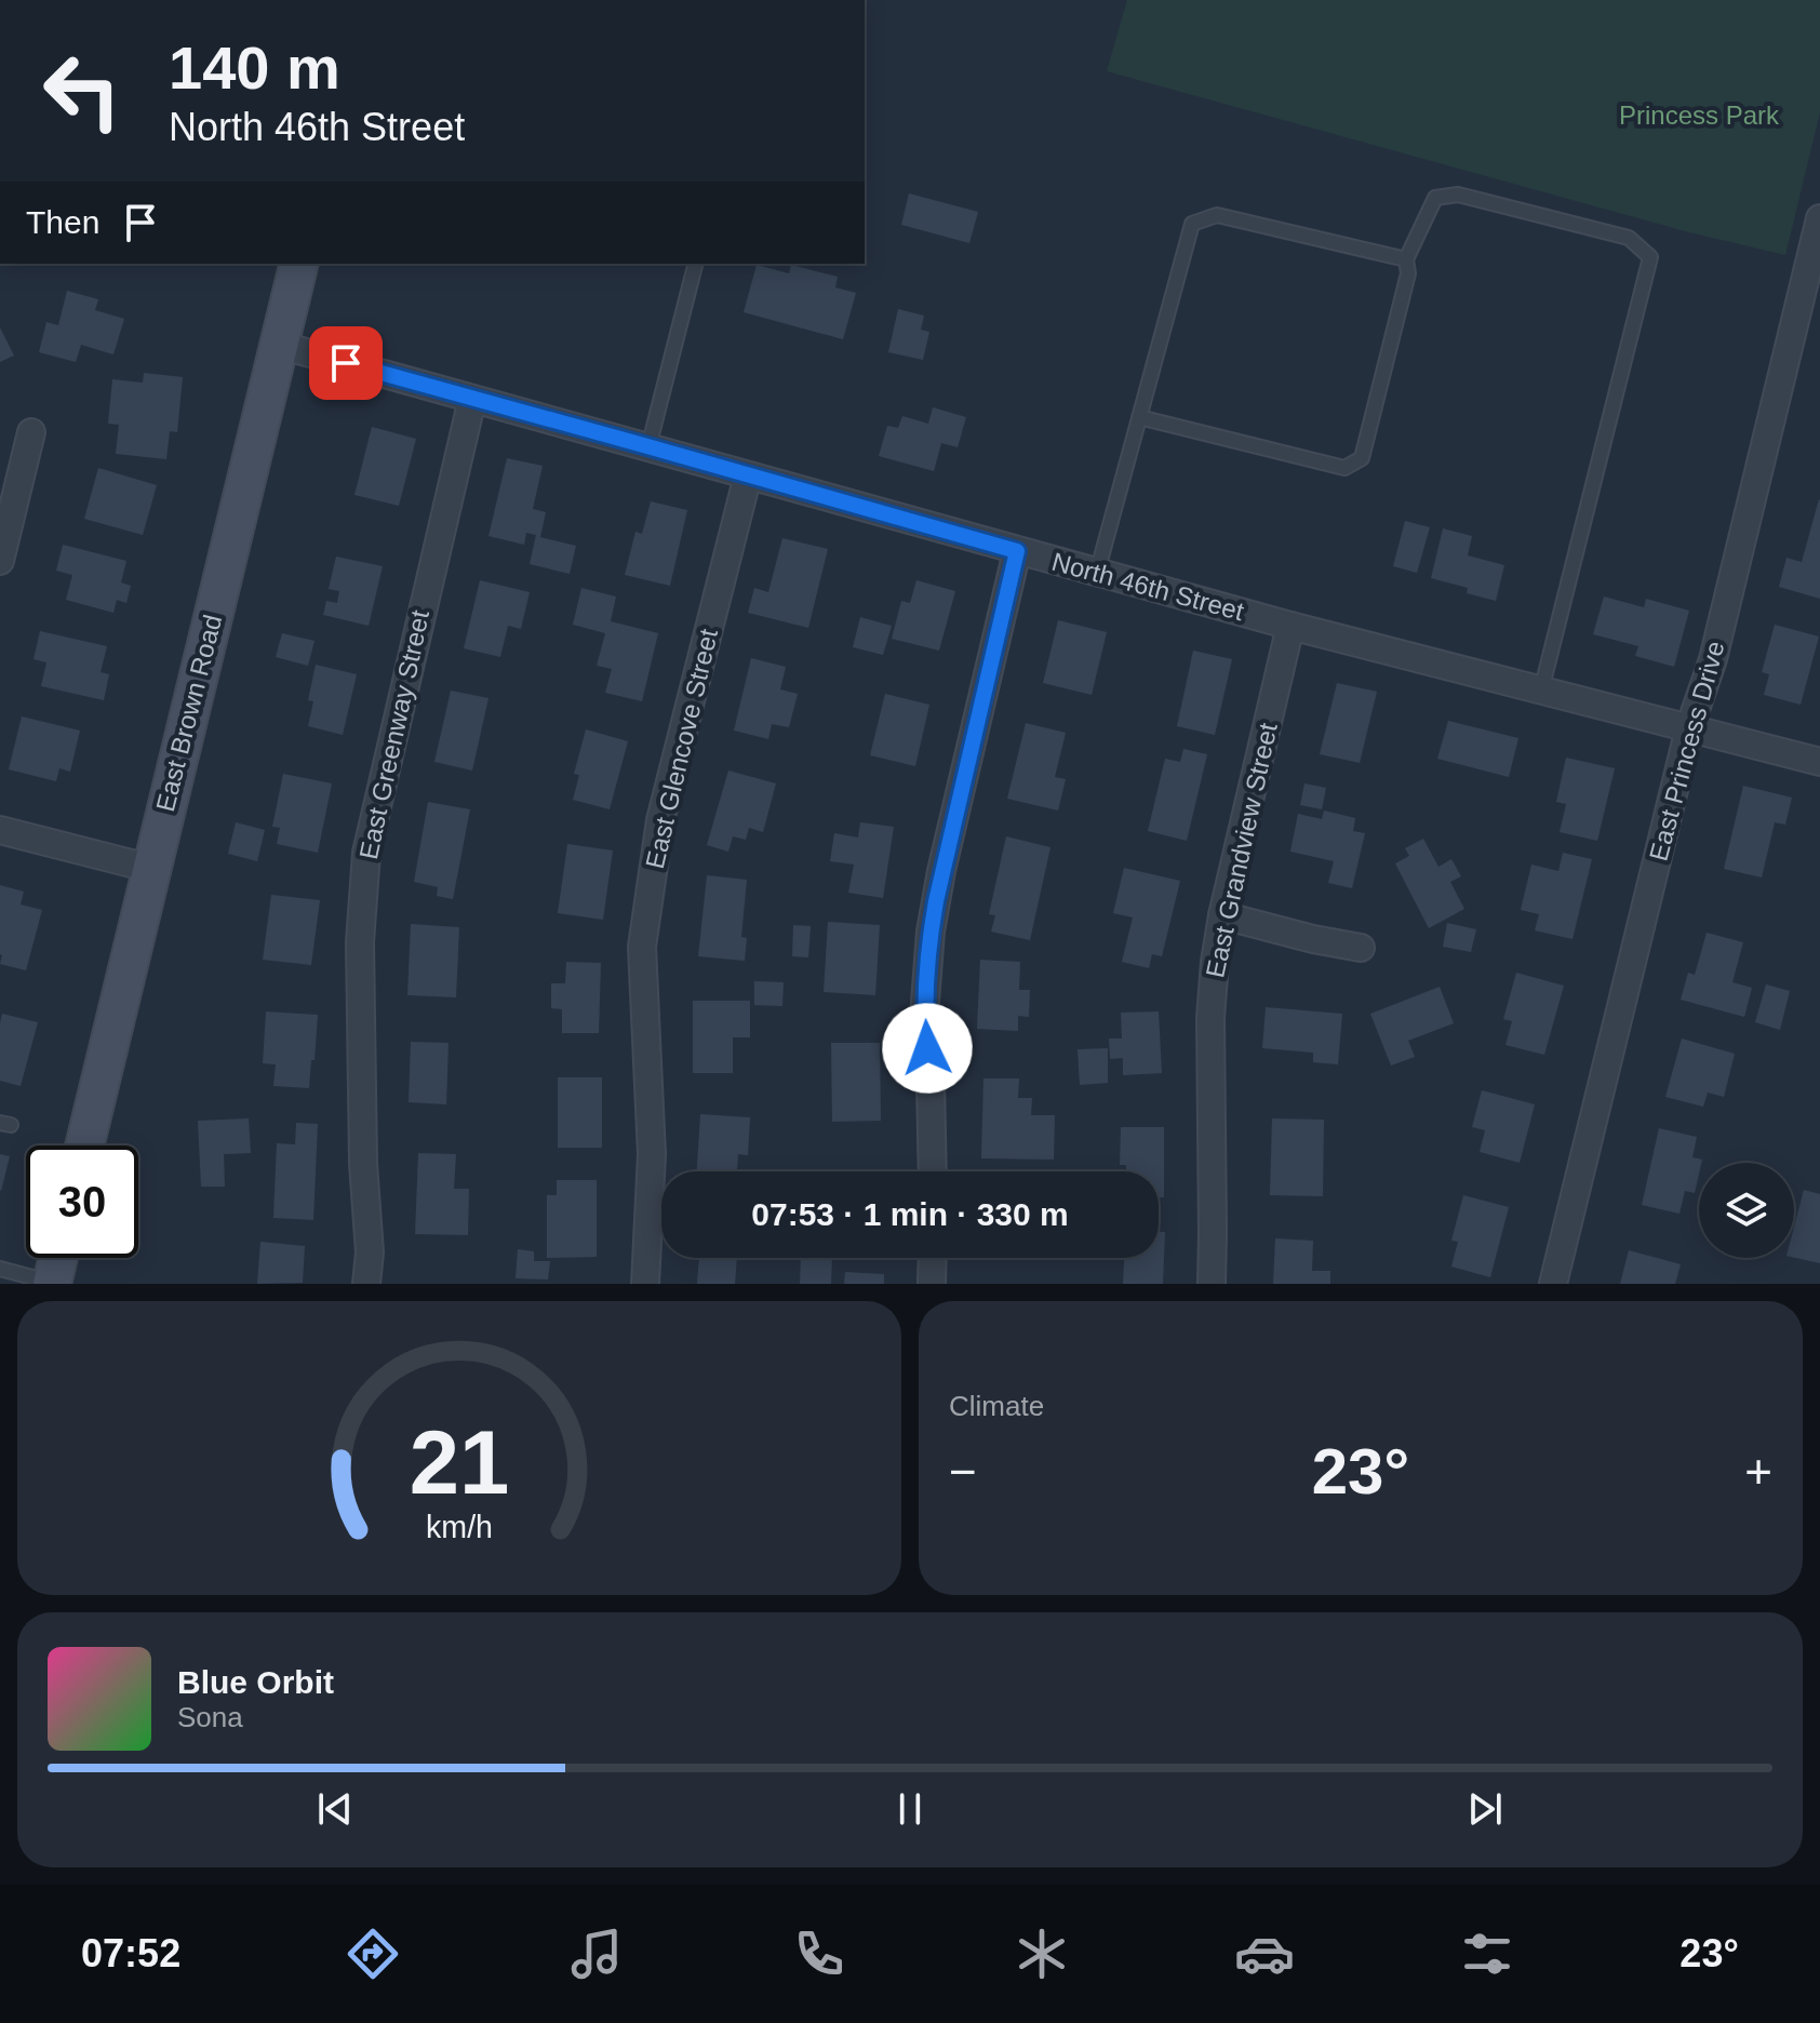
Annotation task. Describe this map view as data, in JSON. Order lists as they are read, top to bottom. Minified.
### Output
{"streets":{"main road":["East Brown Road"],"street":["North 46th Street","East Greenway Street","East Glencove Street","East Princess Drive","East Grandview Street"]},"crossings":[["North 46th Street","East Brown Road"],["North 46th Street","East Greenway Street"],["North 46th Street","East Glencove Street"],["North 46th Street","East Princess Drive"],["North 46th Street","East Grandview Street"]],"parks":["Princess Park"],"page":{"turn":["140 m","North 46th Street"],"then":"Then","limit":"30","trip":"07:53 · 1 min · 330 m","tile":"Climate","heat":["−","23°","+"],"song":["Blue Orbit","Sona"],"tabs":["07:52","23°"],"gauge":["21","km/h"]}}
